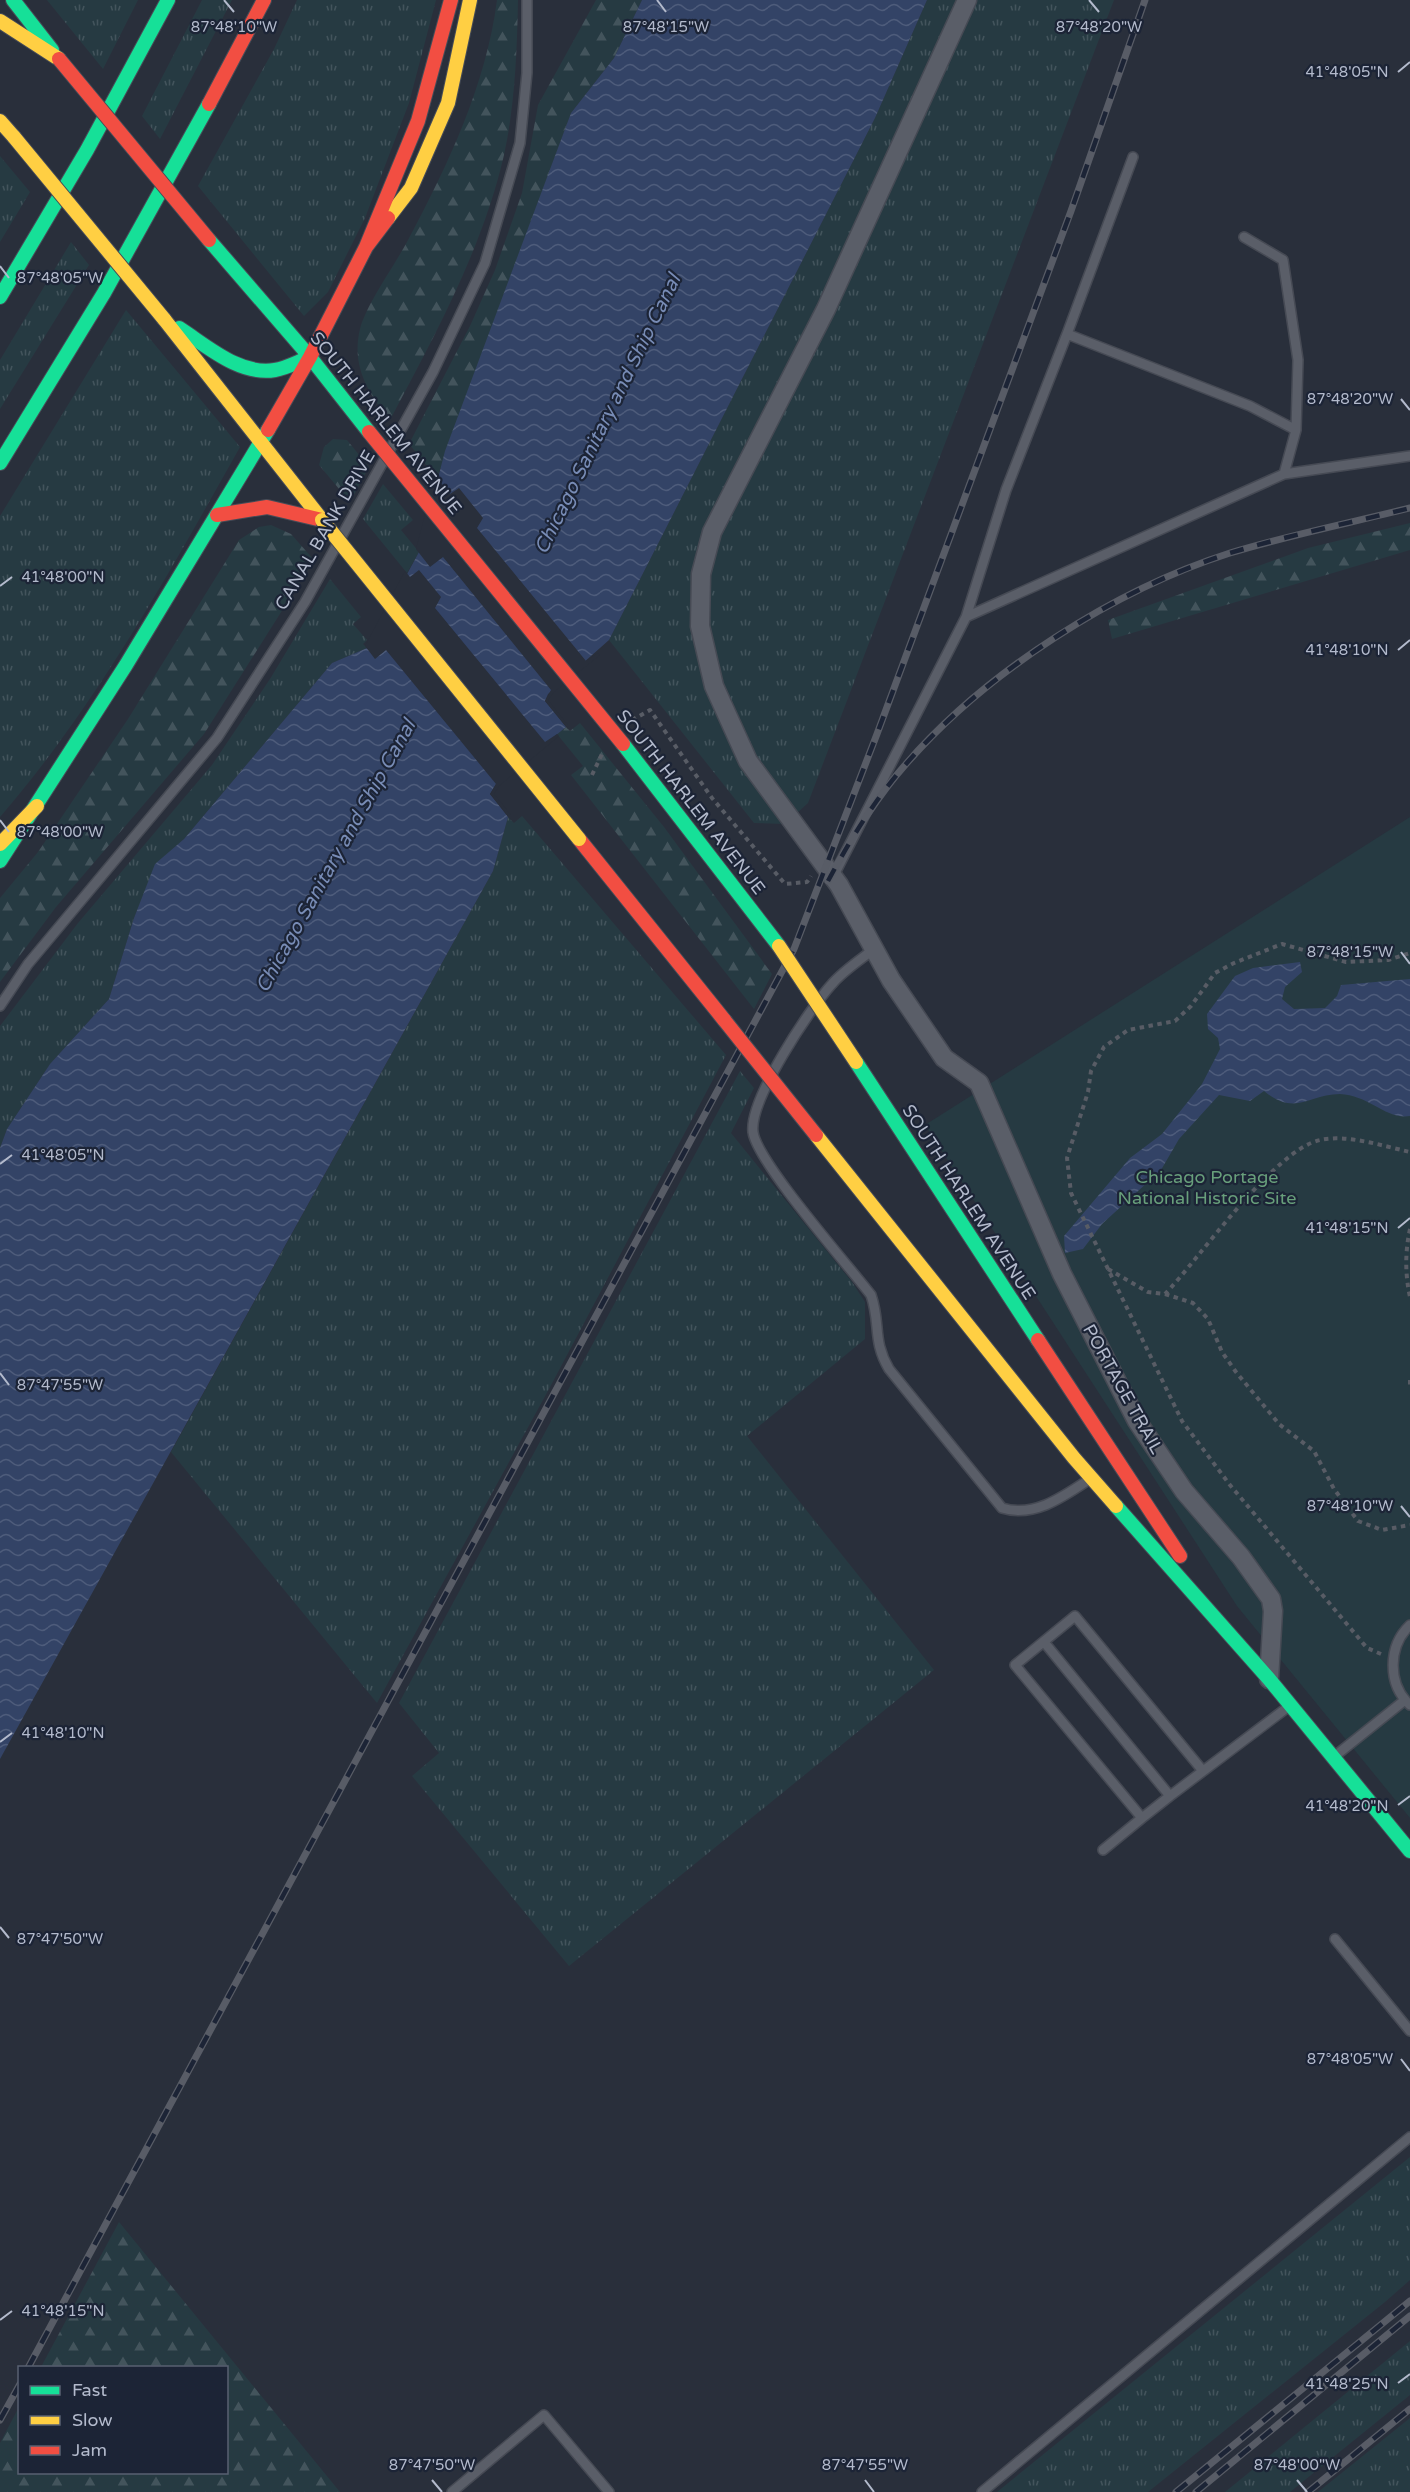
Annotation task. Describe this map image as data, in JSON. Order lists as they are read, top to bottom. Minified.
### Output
{"streets":{"main road":["SOUTH HARLEM AVENUE"],"street":["PORTAGE TRAIL"],"lane":["CANAL BANK DRIVE"]},"crossings":[["SOUTH HARLEM AVENUE","PORTAGE TRAIL"]],"water":["Chicago Sanitary and Ship Canal"],"parks":["Chicago Portage National Historic Site"],"legend":["Fast","Slow","Jam"],"coordinates":["87°48'10\"W","87°48'15\"W","87°48'20\"W","41°48'05\"N","87°48'05\"W","41°48'00\"N","41°48'10\"N","87°48'00\"W","41°48'15\"N","87°47'55\"W","41°48'20\"N","87°47'50\"W","41°48'25\"N"]}
